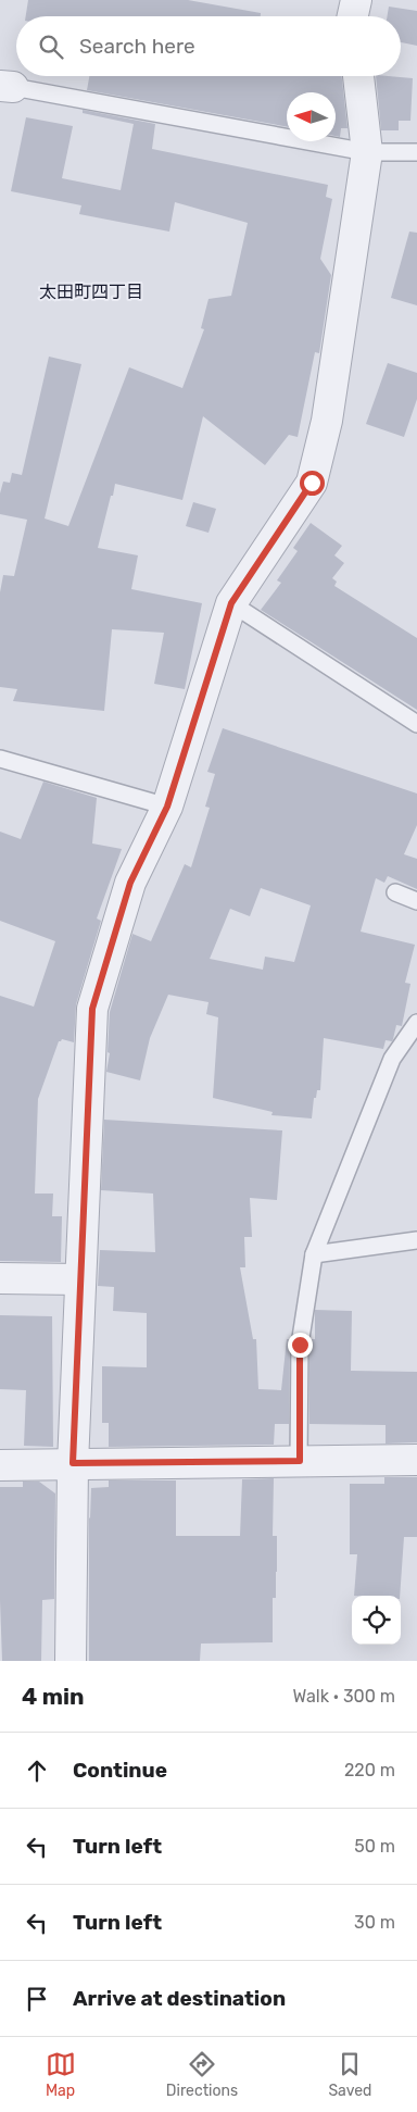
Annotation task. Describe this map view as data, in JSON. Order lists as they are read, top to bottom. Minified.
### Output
{"districts":["太田町四丁目"],"north":"left","page":{"search":"Search here","heading":["4 min","Walk · 300 m"],"list":[["Continue","220 m"],["Turn left","50 m"],["Turn left","30 m"],"Arrive at destination"],"nav":["Map","Directions","Saved"]}}
